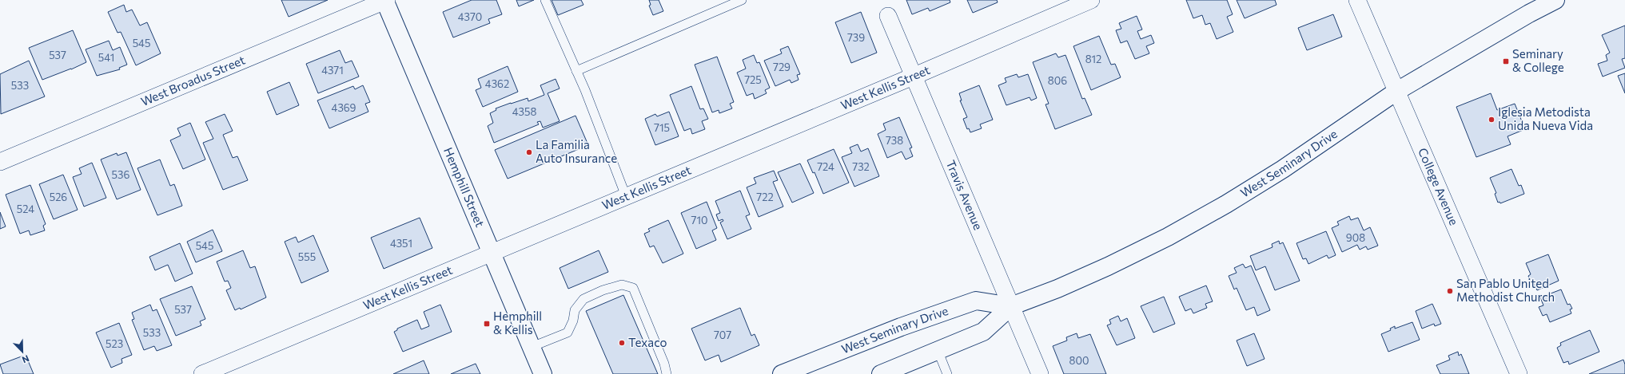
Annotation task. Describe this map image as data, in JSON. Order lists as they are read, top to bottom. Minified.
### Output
{"streets":{"main road":["West Seminary Drive","Hemphill Street"],"street":["West Broadus Street","West Kellis Street","College Avenue","Travis Avenue"]},"crossings":[["West Broadus Street","Hemphill Street"],["West Kellis Street","Hemphill Street"],["West Kellis Street","Travis Avenue"],["West Seminary Drive","College Avenue"],["West Seminary Drive","Travis Avenue"]],"places":{"transit":["Seminary & College","Hemphill & Kellis"],"other":["Iglesia Metodista Unida Nueva Vida","La Familia Auto Insurance","San Pablo United Methodist Church","Texaco"]},"house_numbers":["4370","739","545","537","541","812","729","4371","725","806","4362","533","4369","4358","715","738","724","732","536","526","722","524","710","908","4351","545","555","537","533","707","523","800"],"north":"bottom right"}
